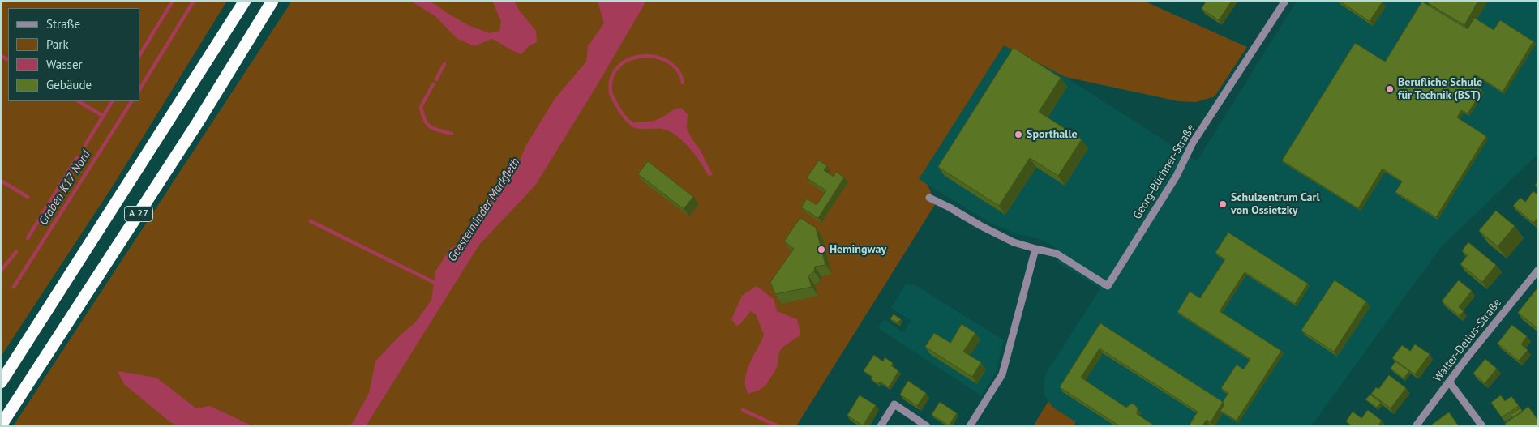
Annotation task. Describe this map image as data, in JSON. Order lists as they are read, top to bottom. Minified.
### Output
{"streets":{"highway":["A 27"],"street":["Georg-Büchner-Straße","Walter-Delius-Straße"]},"water":["Graben K17 Nord","Geestemünder Markfleth"],"places":["Berufliche Schule für Technik (BST)","Sporthalle","Schulzentrum Carl von Ossietzky","Hemingway"],"legend":["Straße","Park","Wasser","Gebäude"]}
